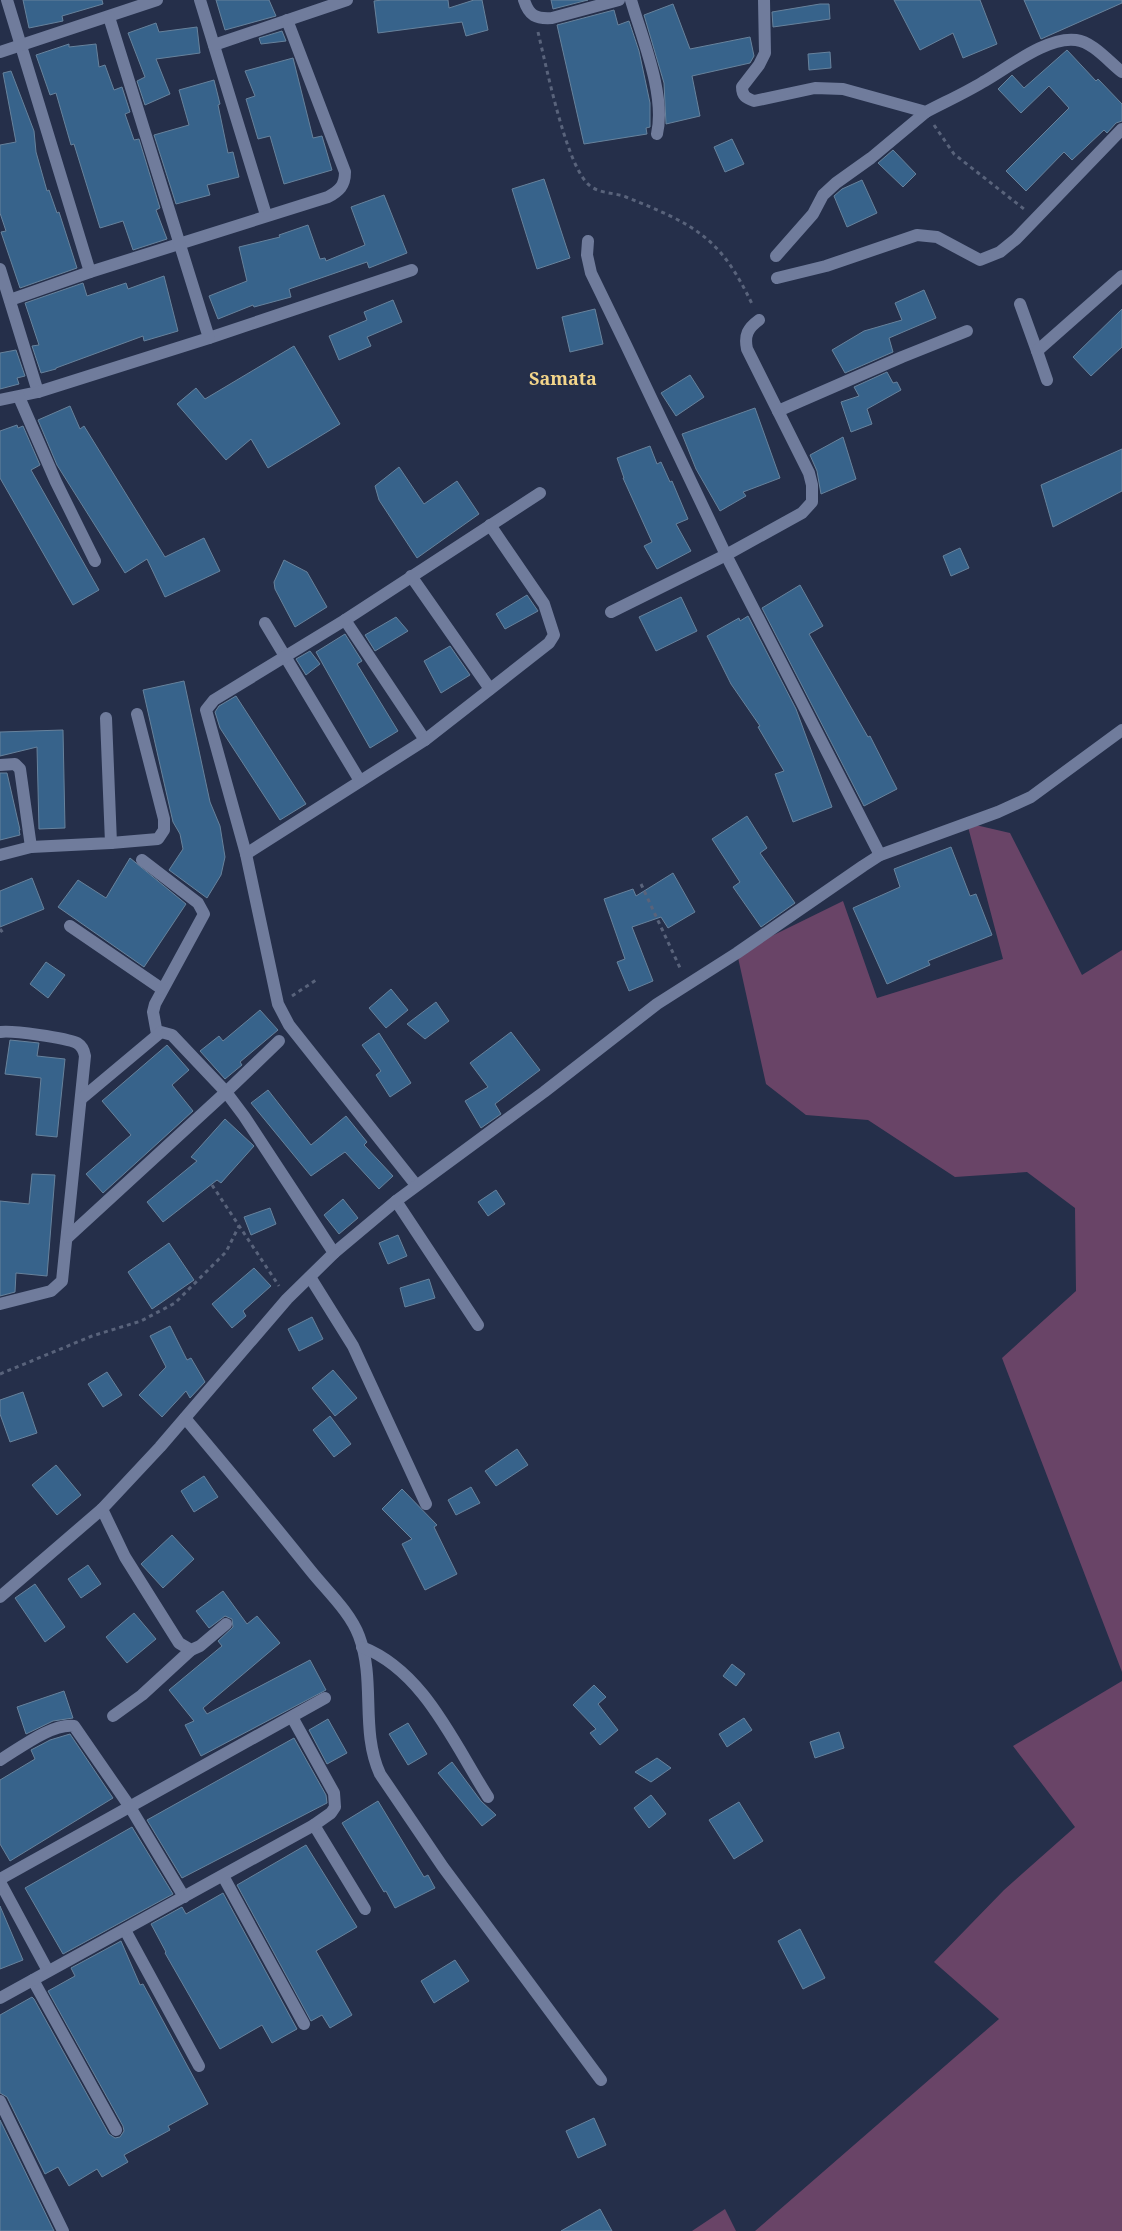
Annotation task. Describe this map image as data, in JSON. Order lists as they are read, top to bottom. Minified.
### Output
{"districts":["Samata"]}
